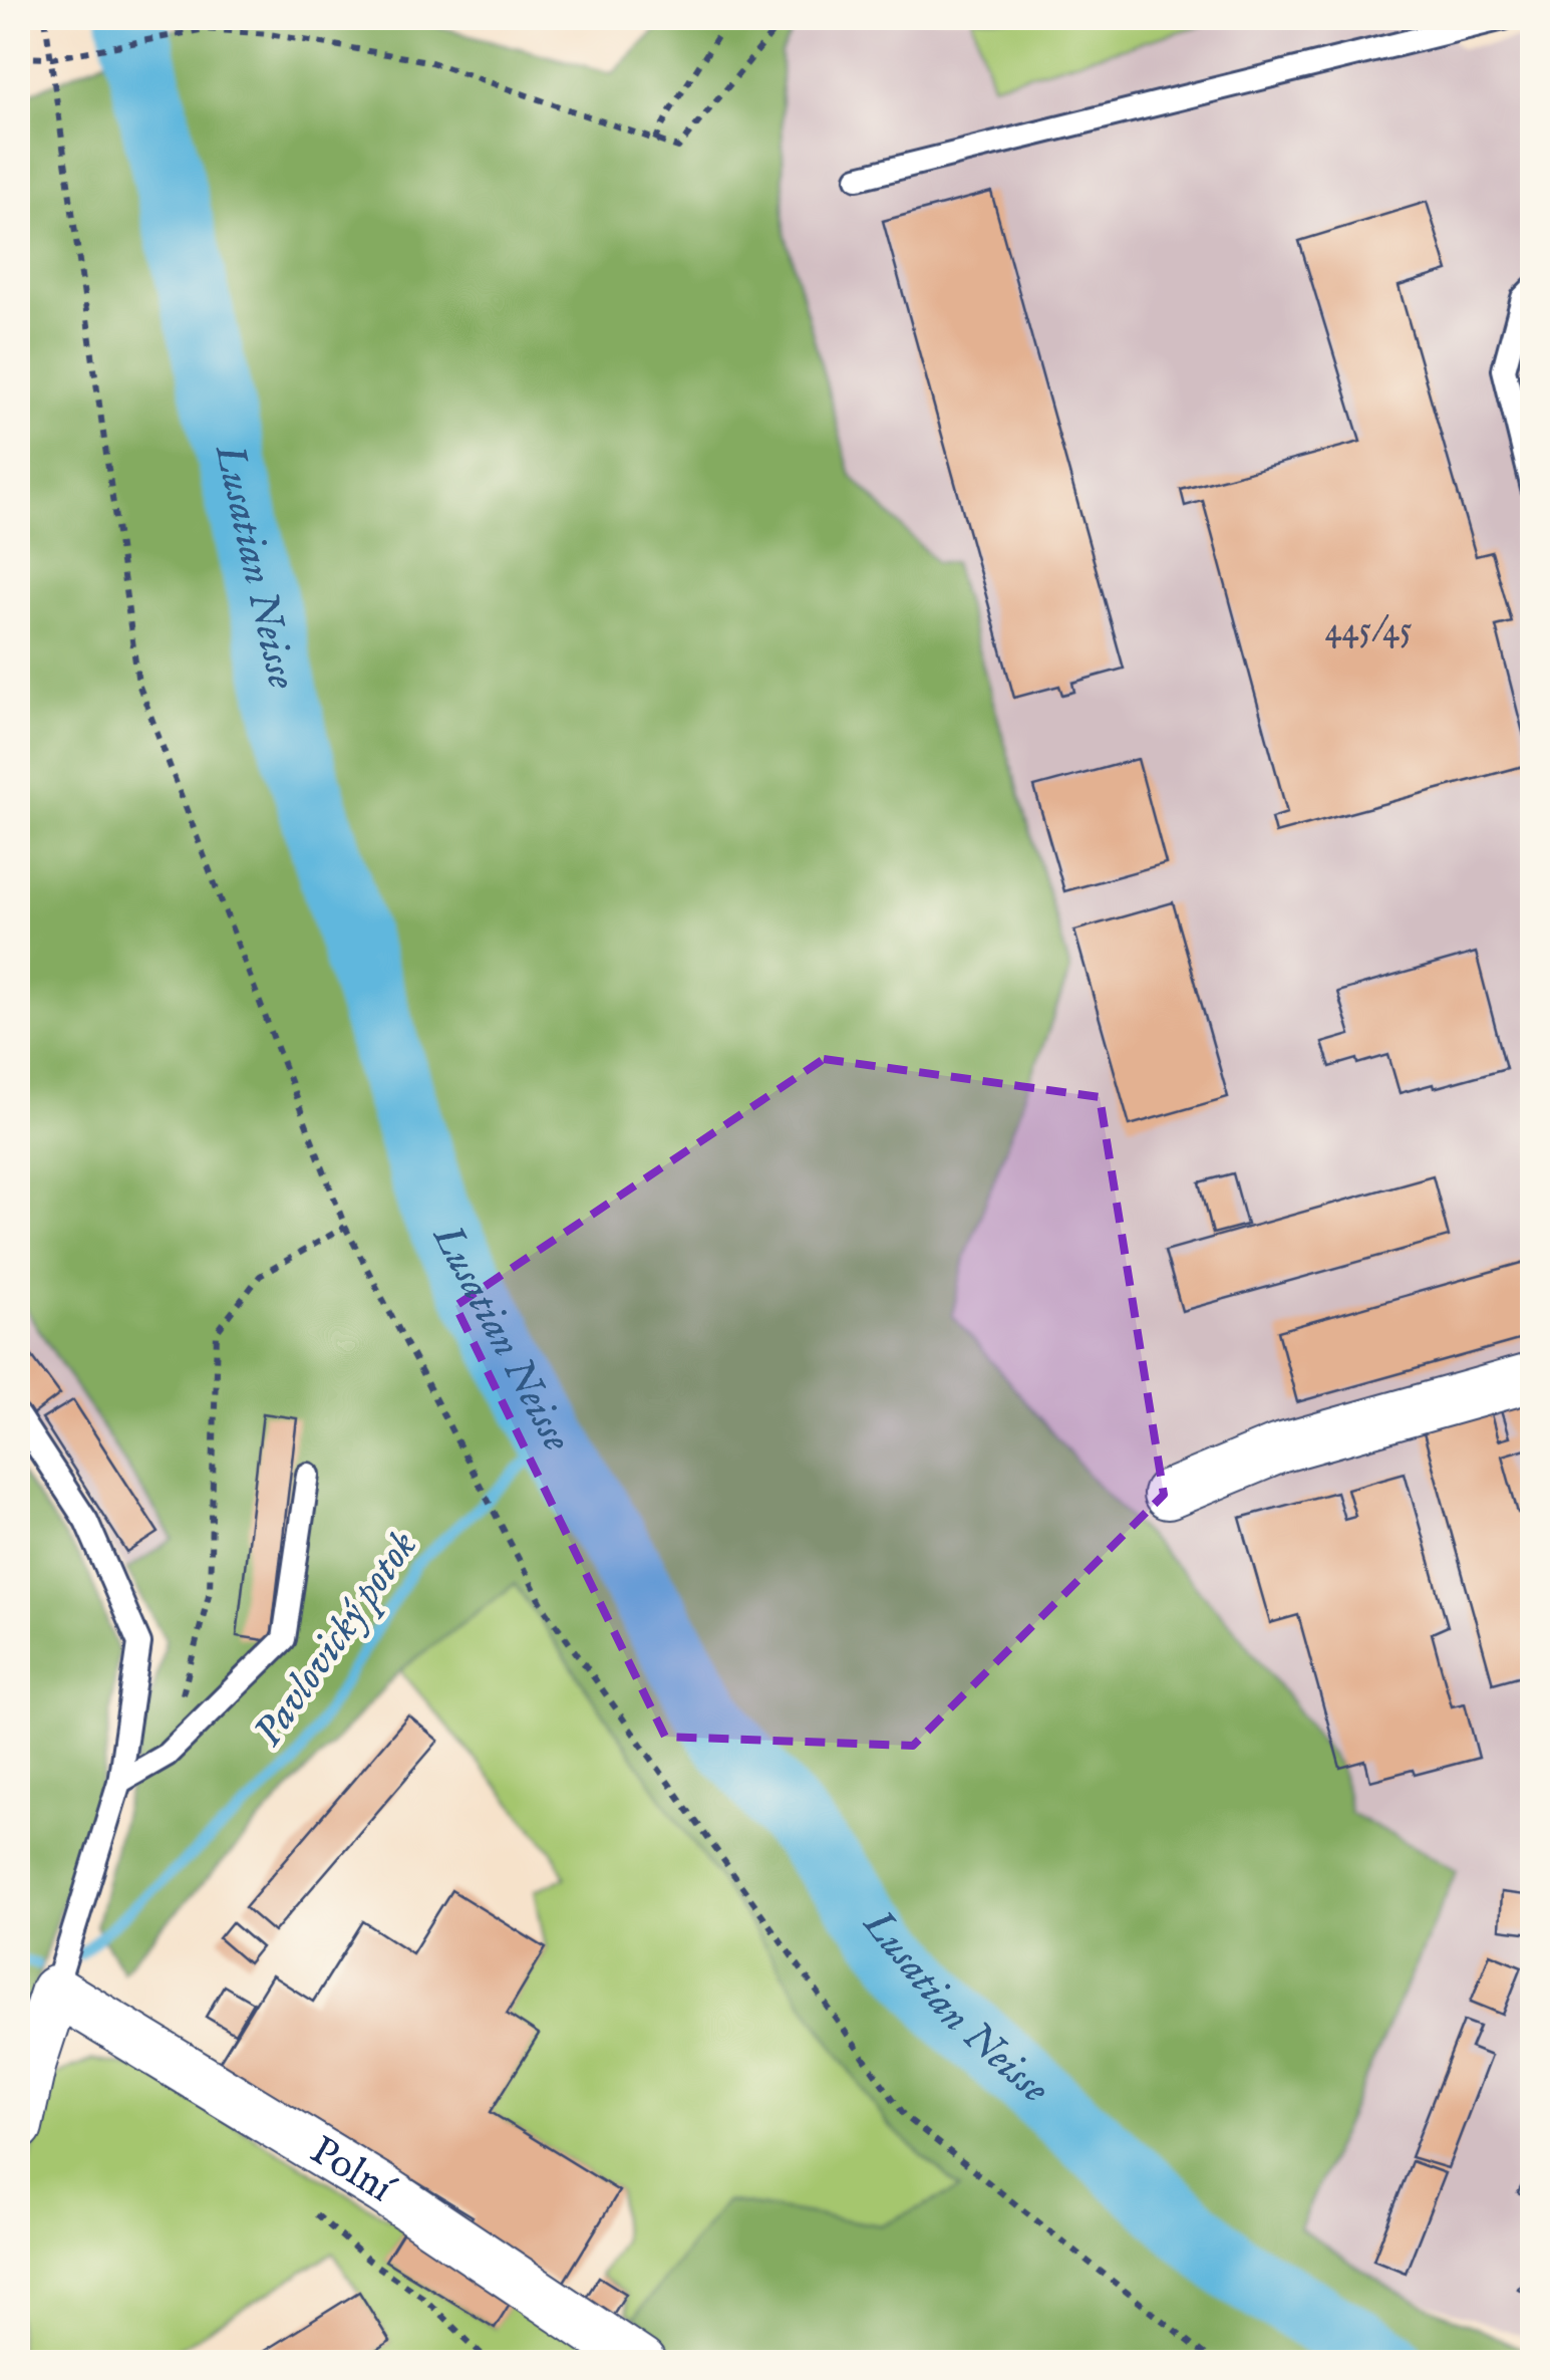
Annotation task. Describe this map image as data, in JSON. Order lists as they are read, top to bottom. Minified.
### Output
{"streets":{"street":["Polní"]},"water":["Lusatian Neisse","Pavlovický potok"],"house_numbers":["445/45"]}
